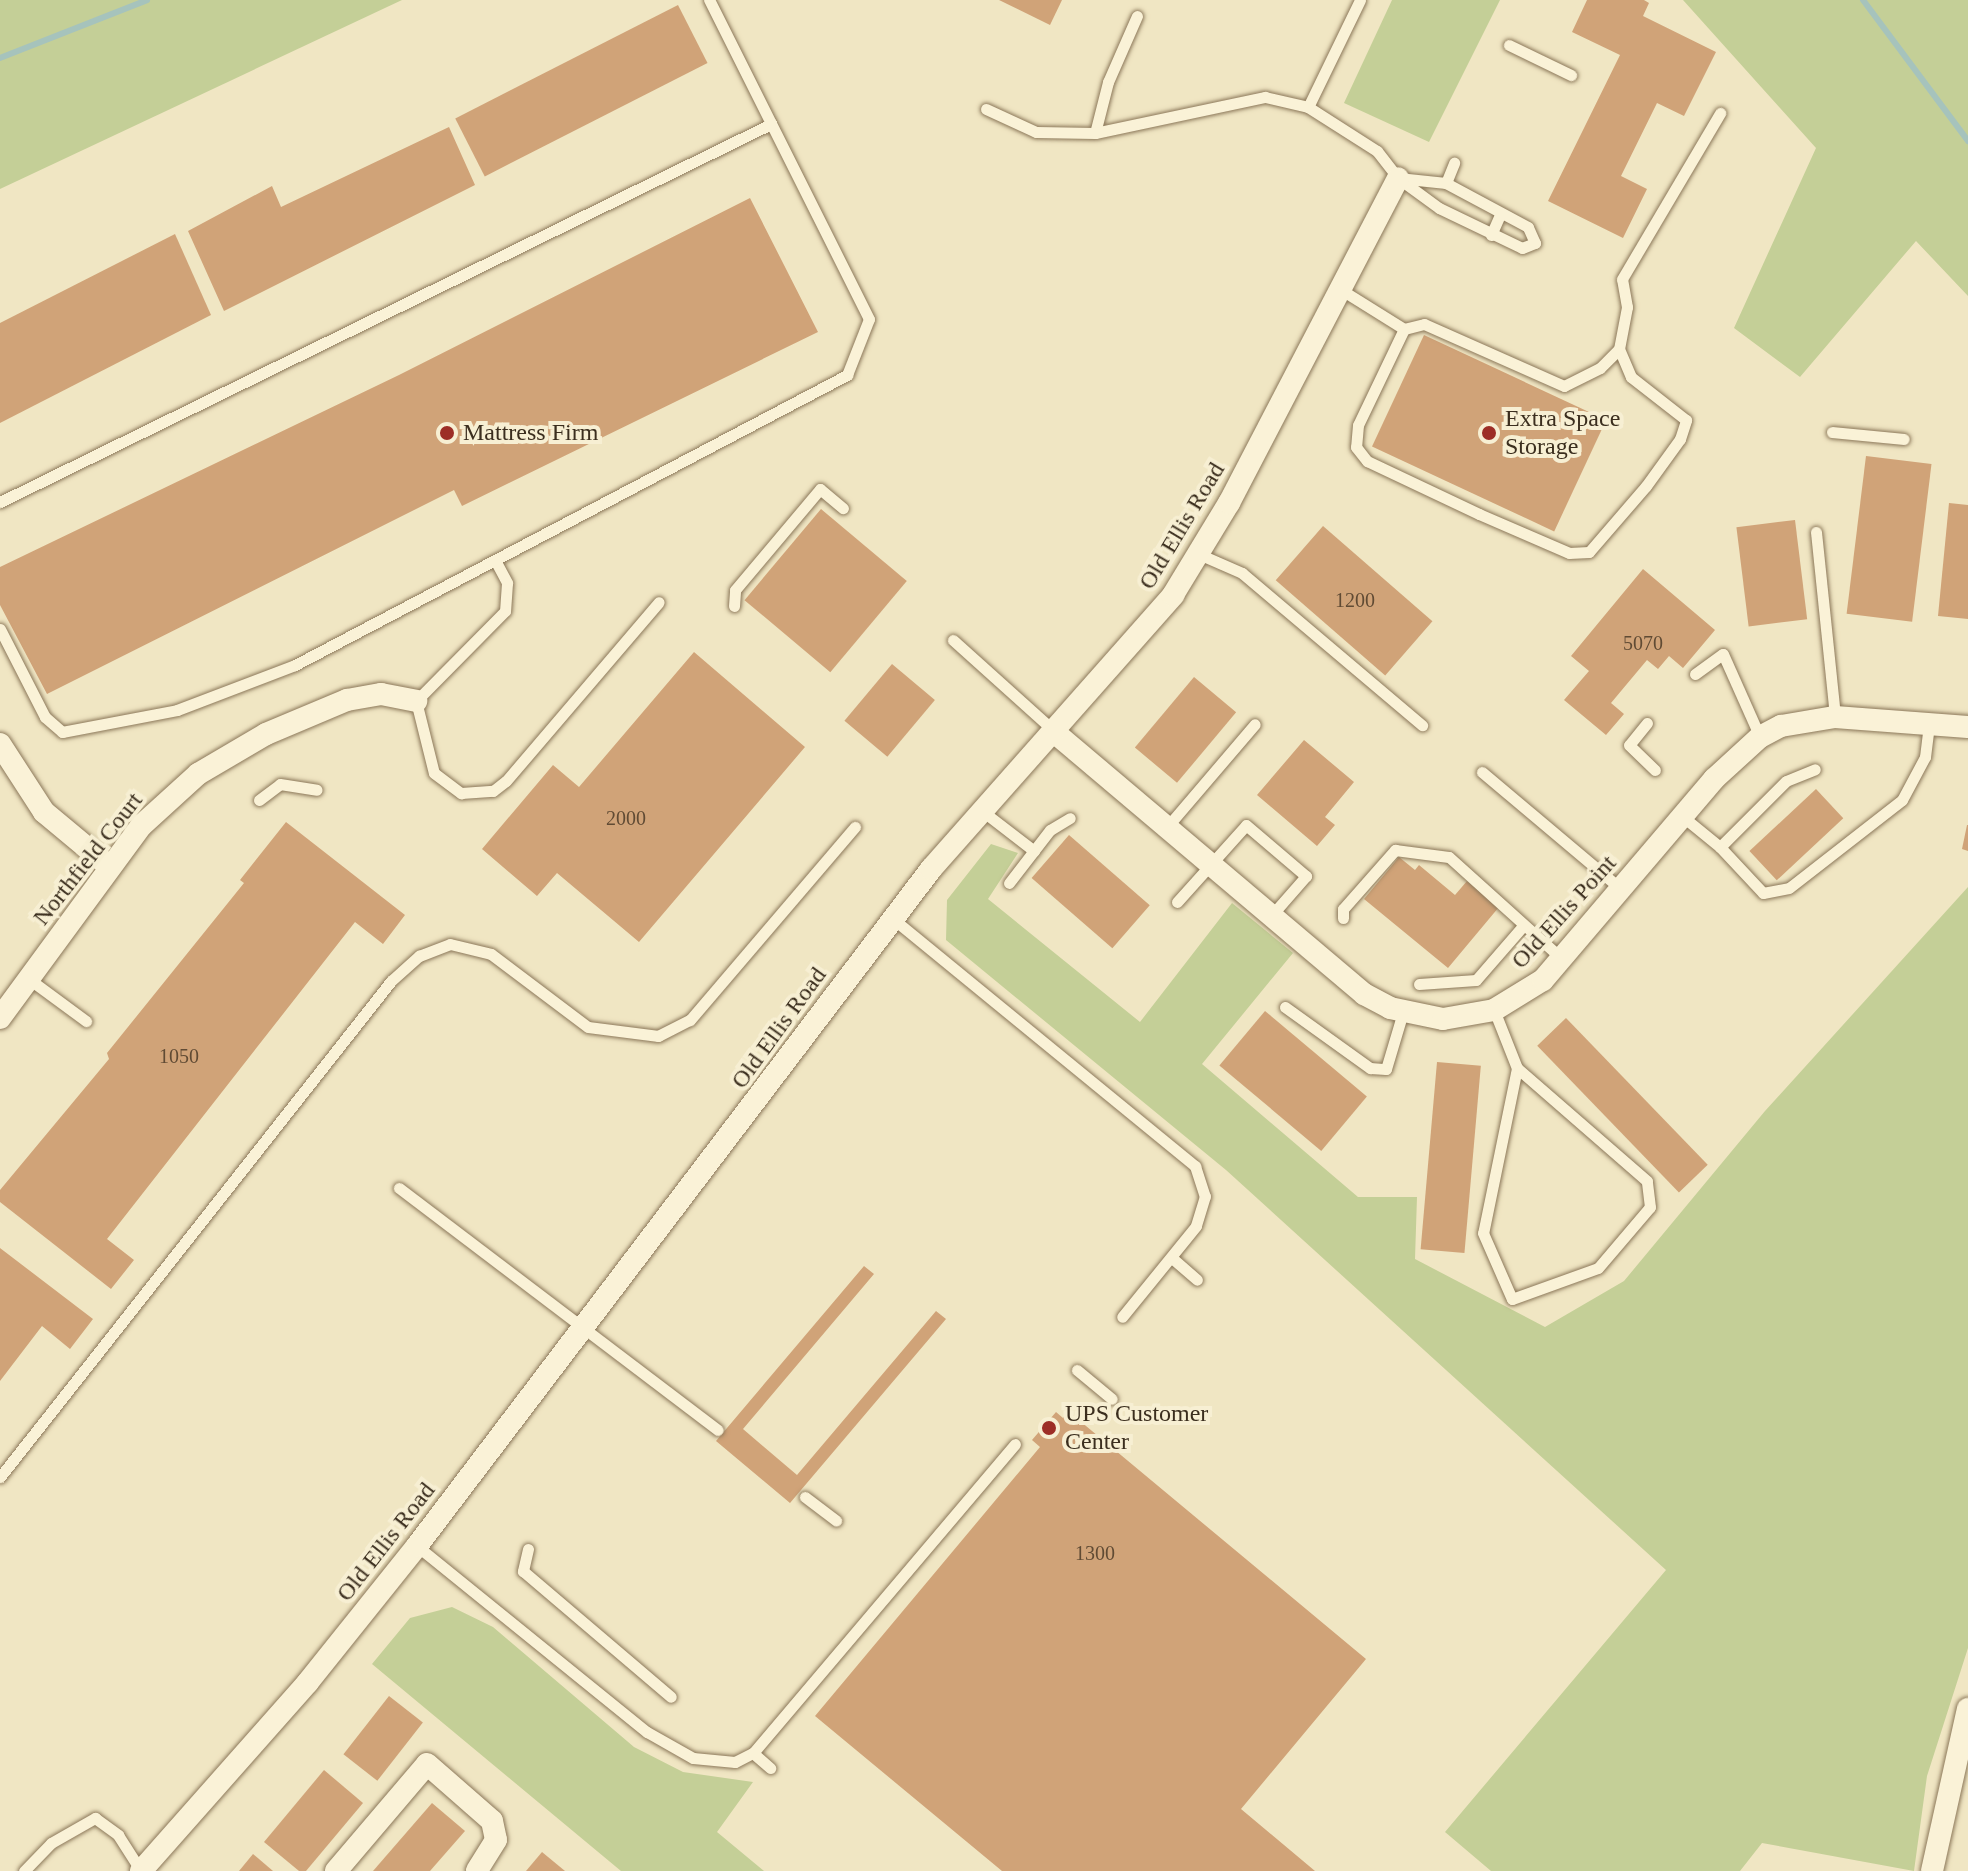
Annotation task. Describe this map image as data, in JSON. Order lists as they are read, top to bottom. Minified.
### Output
{"streets":{"street":["Old Ellis Road","Northfield Court","Old Ellis Point"]},"crossings":[["Old Ellis Road","Old Ellis Point"]],"places":["Mattress Firm","Extra Space Storage","UPS Customer Center"],"house_numbers":["1200","5070","2000","1050","1300"]}
